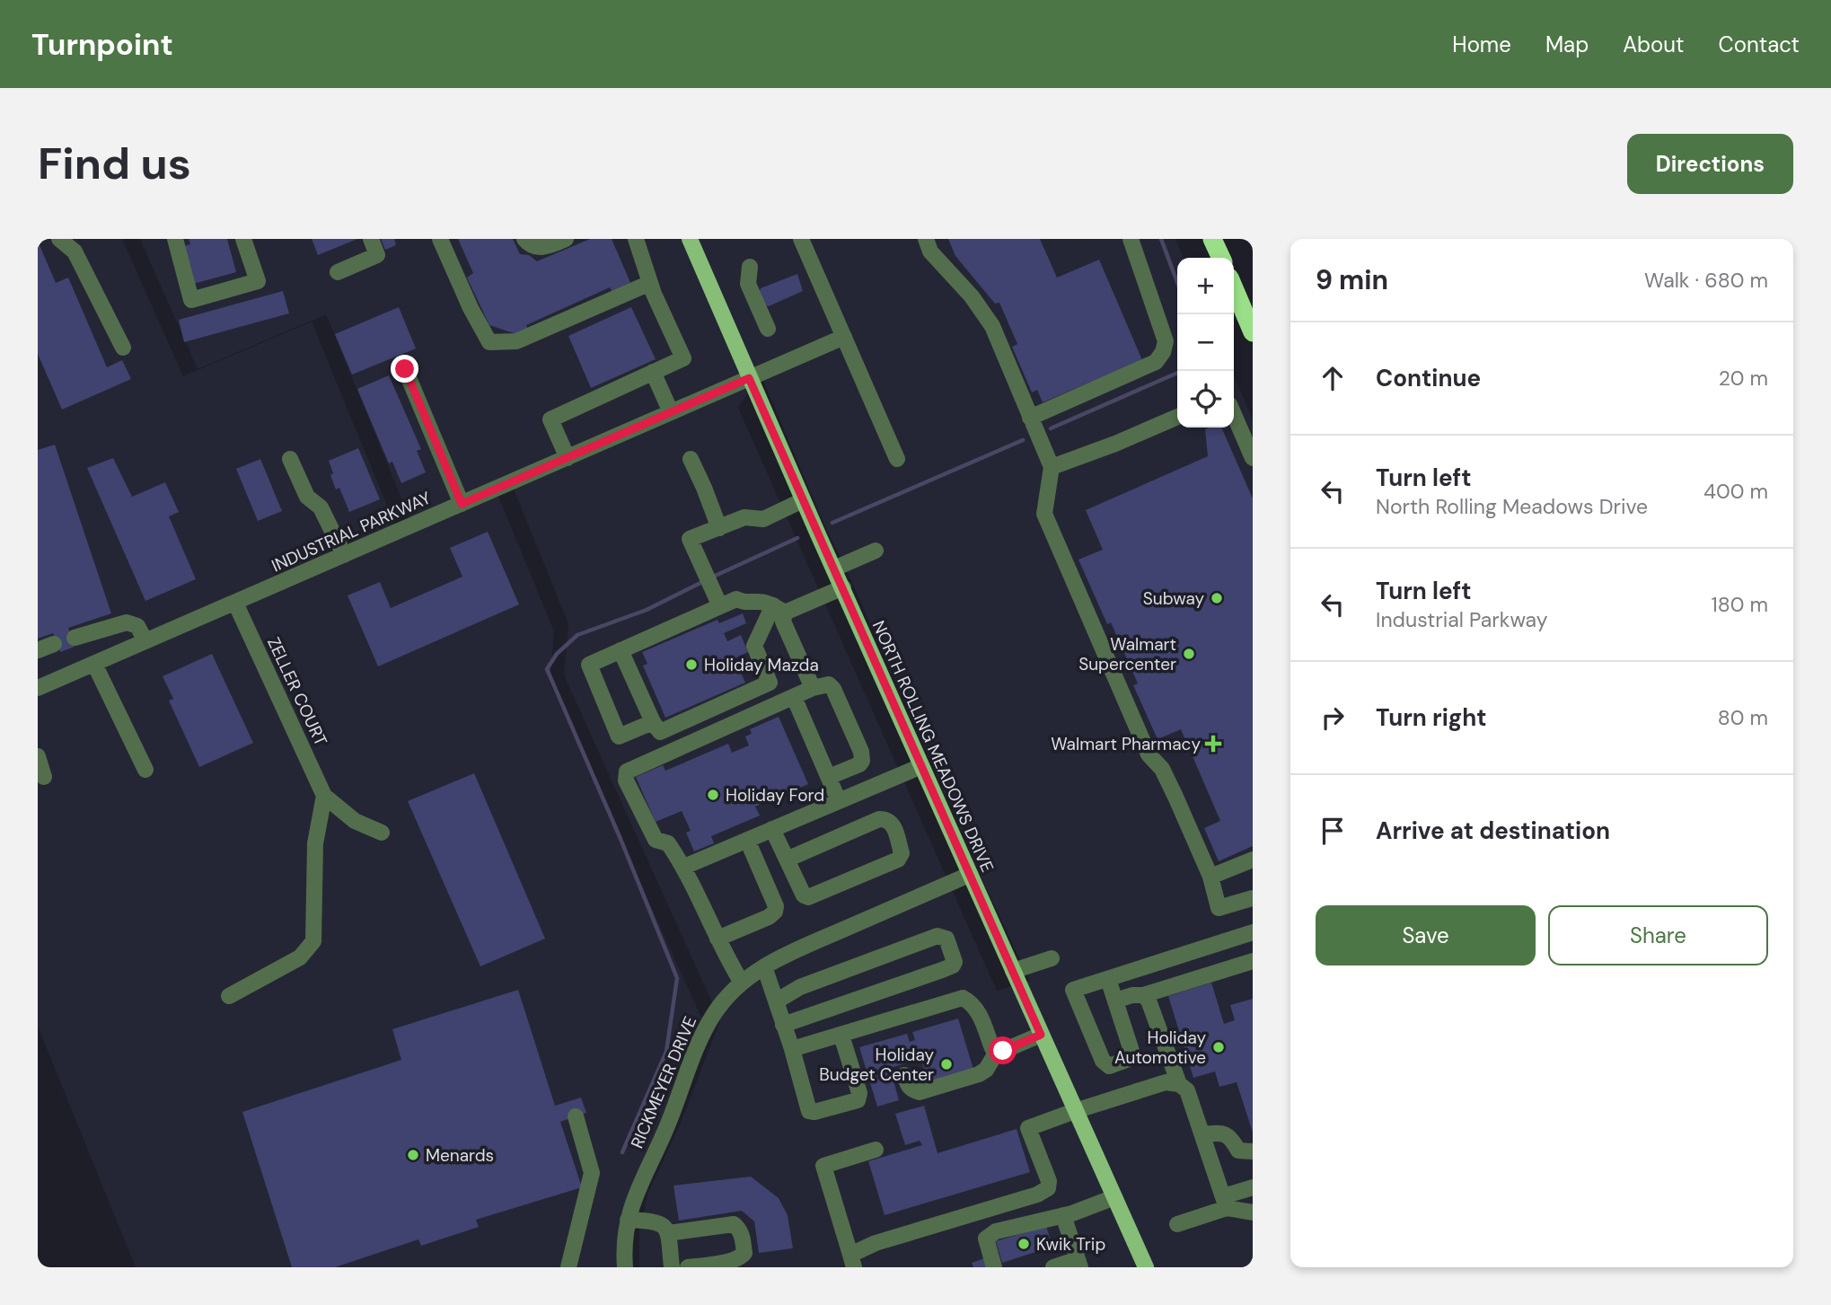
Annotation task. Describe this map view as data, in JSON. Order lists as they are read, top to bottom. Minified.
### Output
{"streets":{"main road":["NORTH ROLLING MEADOWS DRIVE"],"street":["INDUSTRIAL PARKWAY","ZELLER COURT","RICKMEYER DRIVE"]},"crossings":[["INDUSTRIAL PARKWAY","ZELLER COURT"],["INDUSTRIAL PARKWAY","NORTH ROLLING MEADOWS DRIVE"],["NORTH ROLLING MEADOWS DRIVE","RICKMEYER DRIVE"]],"places":{"other":["Subway","Walmart Supercenter","Holiday Mazda","Holiday Ford","Holiday Automotive","Holiday Budget Center","Menards","Kwik Trip"],"health":["Walmart Pharmacy"]},"page":{"header":"Turnpoint","nav":["Home","Map","About","Contact"],"buttons":["Directions",["Save","Share"]],"title":"Find us","heading":["9 min","Walk · 680 m"],"map_buttons":["+","−"],"list":[["Continue","20 m"],["Turn left","North Rolling Meadows Drive","400 m"],["Turn left","Industrial Parkway","180 m"],["Turn right","80 m"],"Arrive at destination"]}}
